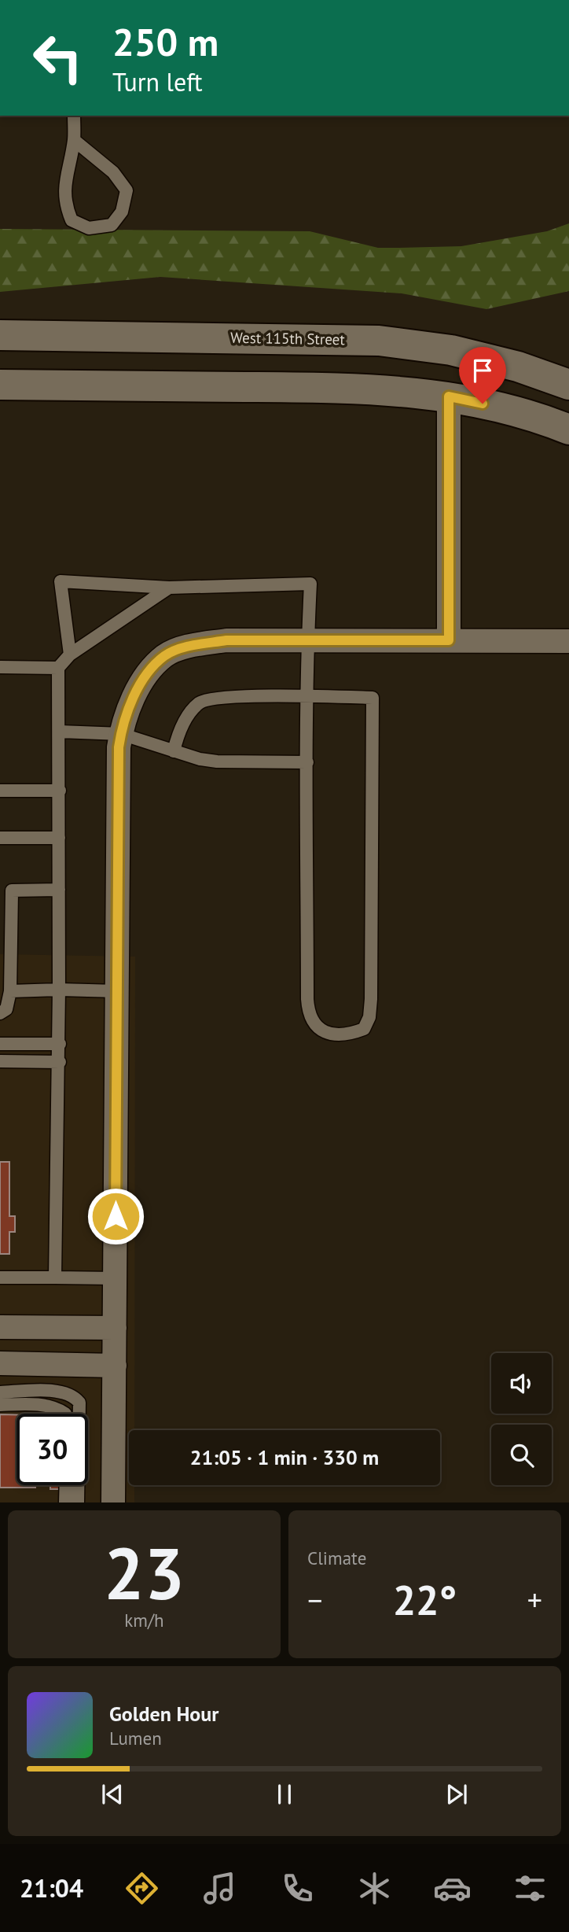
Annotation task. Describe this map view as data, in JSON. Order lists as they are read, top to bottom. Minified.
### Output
{"streets":{"street":["West 115th Street"]},"page":{"turn":["250 m","Turn left"],"limit":"30","trip":"21:05 · 1 min · 330 m","tile":[["23","km/h"],"Climate"],"heat":["−","22°","+"],"song":["Golden Hour","Lumen"],"tabs":"21:04"}}
